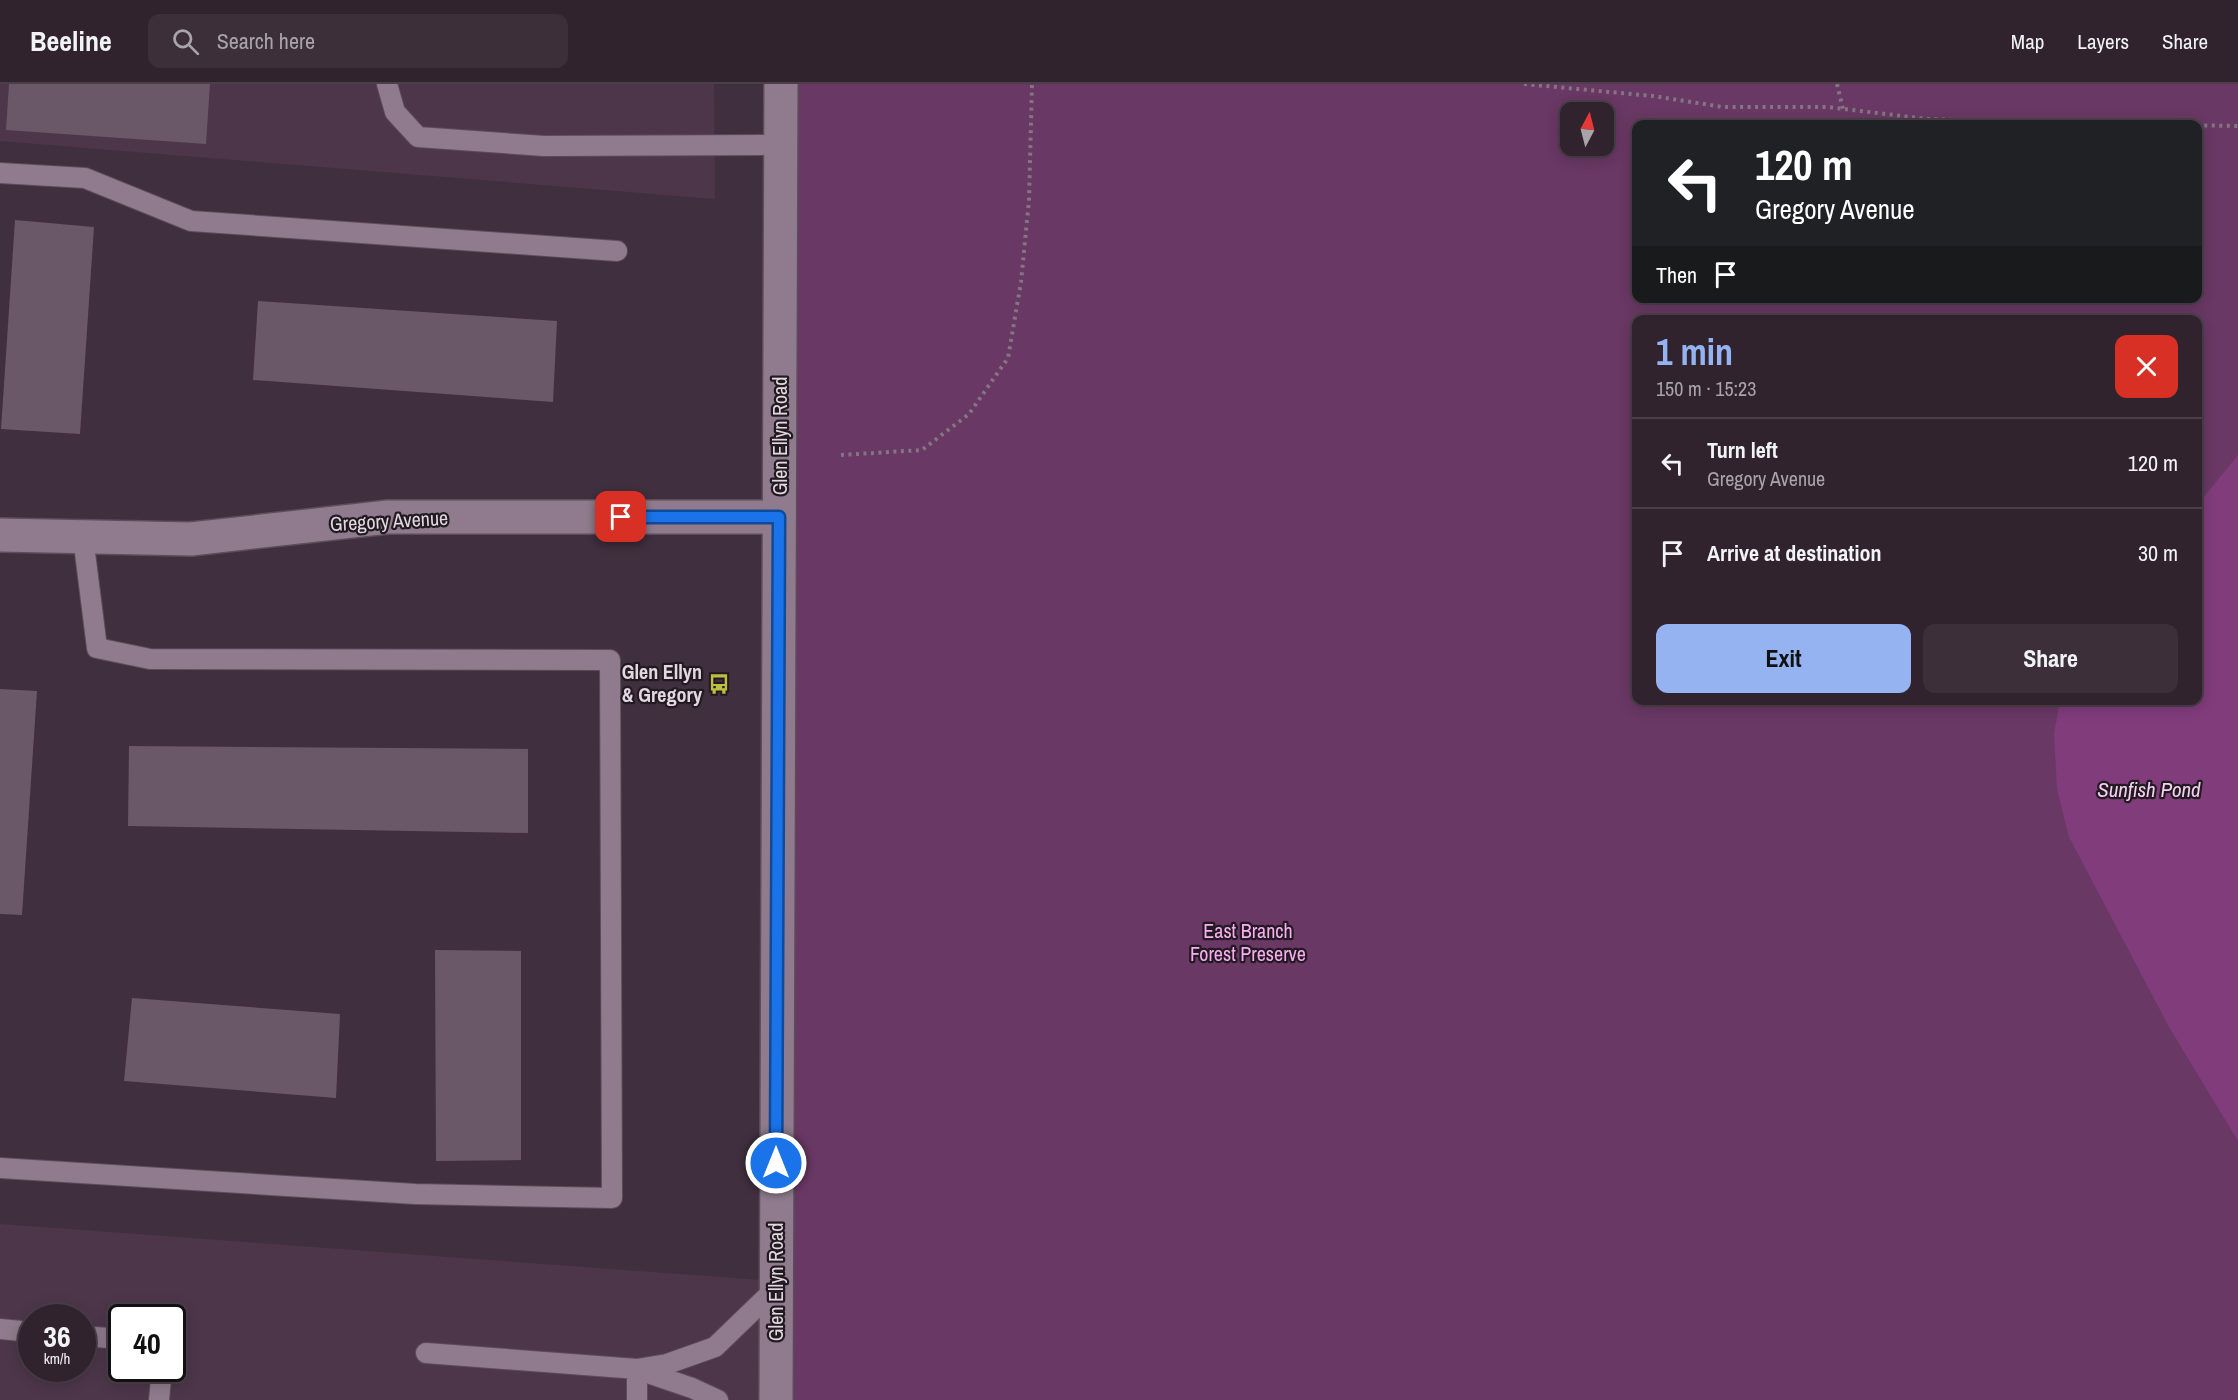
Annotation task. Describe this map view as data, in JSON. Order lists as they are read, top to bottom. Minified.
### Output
{"streets":{"street":["Glen Ellyn Road","Gregory Avenue"]},"crossings":[["Glen Ellyn Road","Gregory Avenue"]],"water":["Sunfish Pond"],"parks":["East Branch Forest Preserve"],"places":{"bus stop":["Glen Ellyn & Gregory"]},"north":"top","page":{"header":"Beeline","search":"Search here","nav":["Map","Layers","Share"],"turn":["120 m","Gregory Avenue"],"then":"Then","heading":["1 min","150 m · 15:23"],"list":[{"name":"Turn left","note":"Gregory Avenue","value":"120 m"},{"name":"Arrive at destination","value":"30 m"}],"buttons":["Exit","Share"],"speed":"36 km/h","limit":"40"}}
